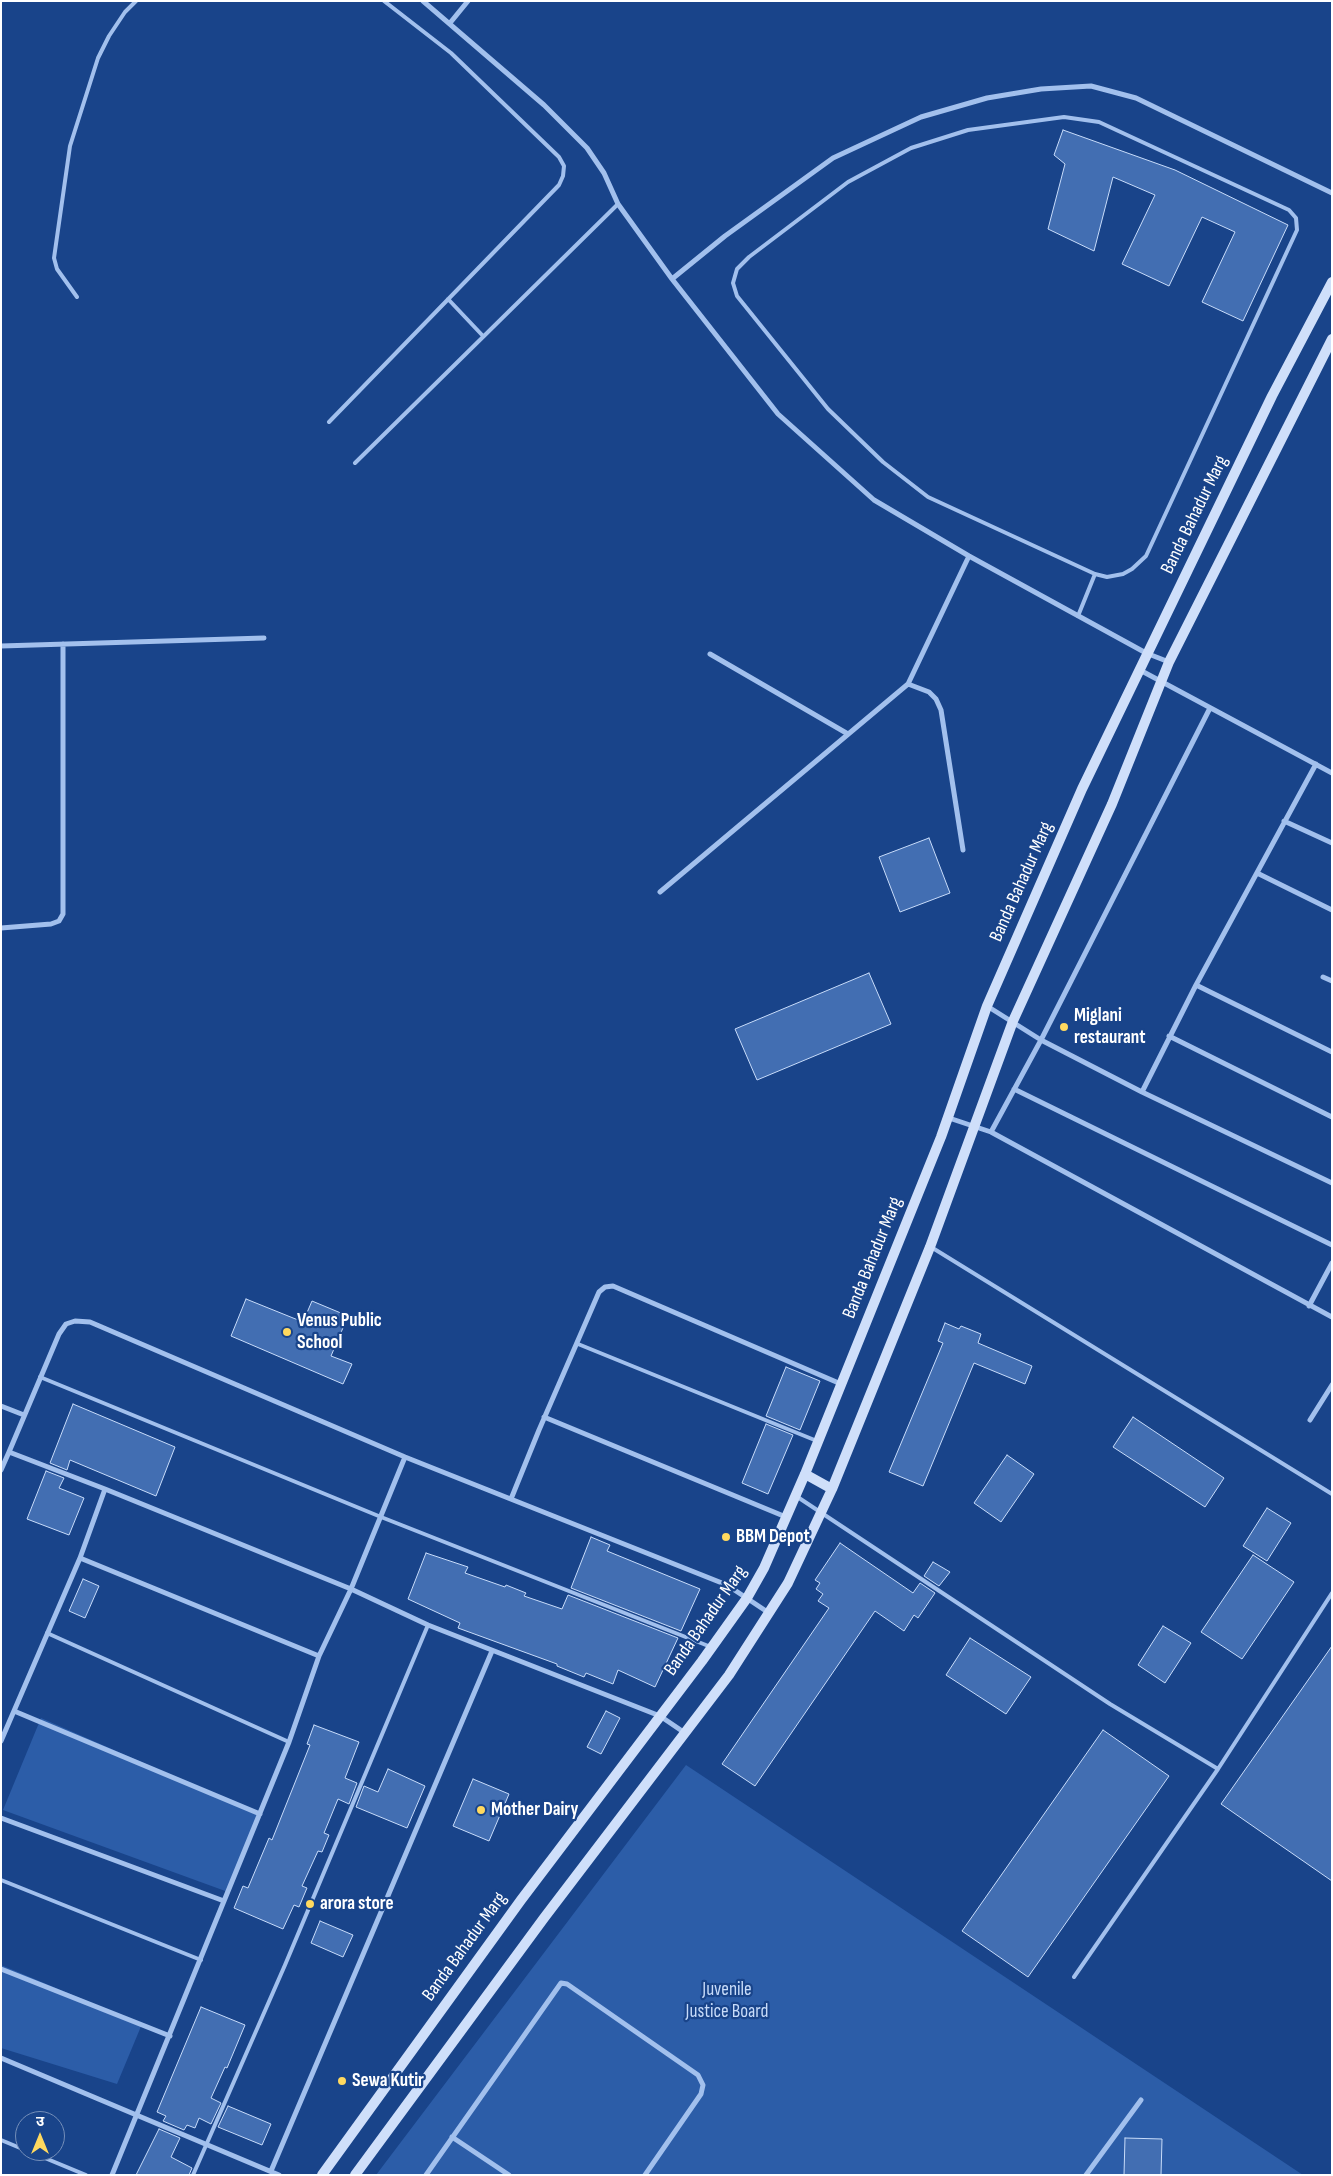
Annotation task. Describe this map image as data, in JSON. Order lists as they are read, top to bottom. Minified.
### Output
{"streets":{"street":["Banda Bahadur Marg"]},"parks":["Juvenile Justice Board"],"places":["Miglani restaurant","Venus Public School","BBM Depot","Mother Dairy","arora store","Sewa Kutir"],"north":"top"}
